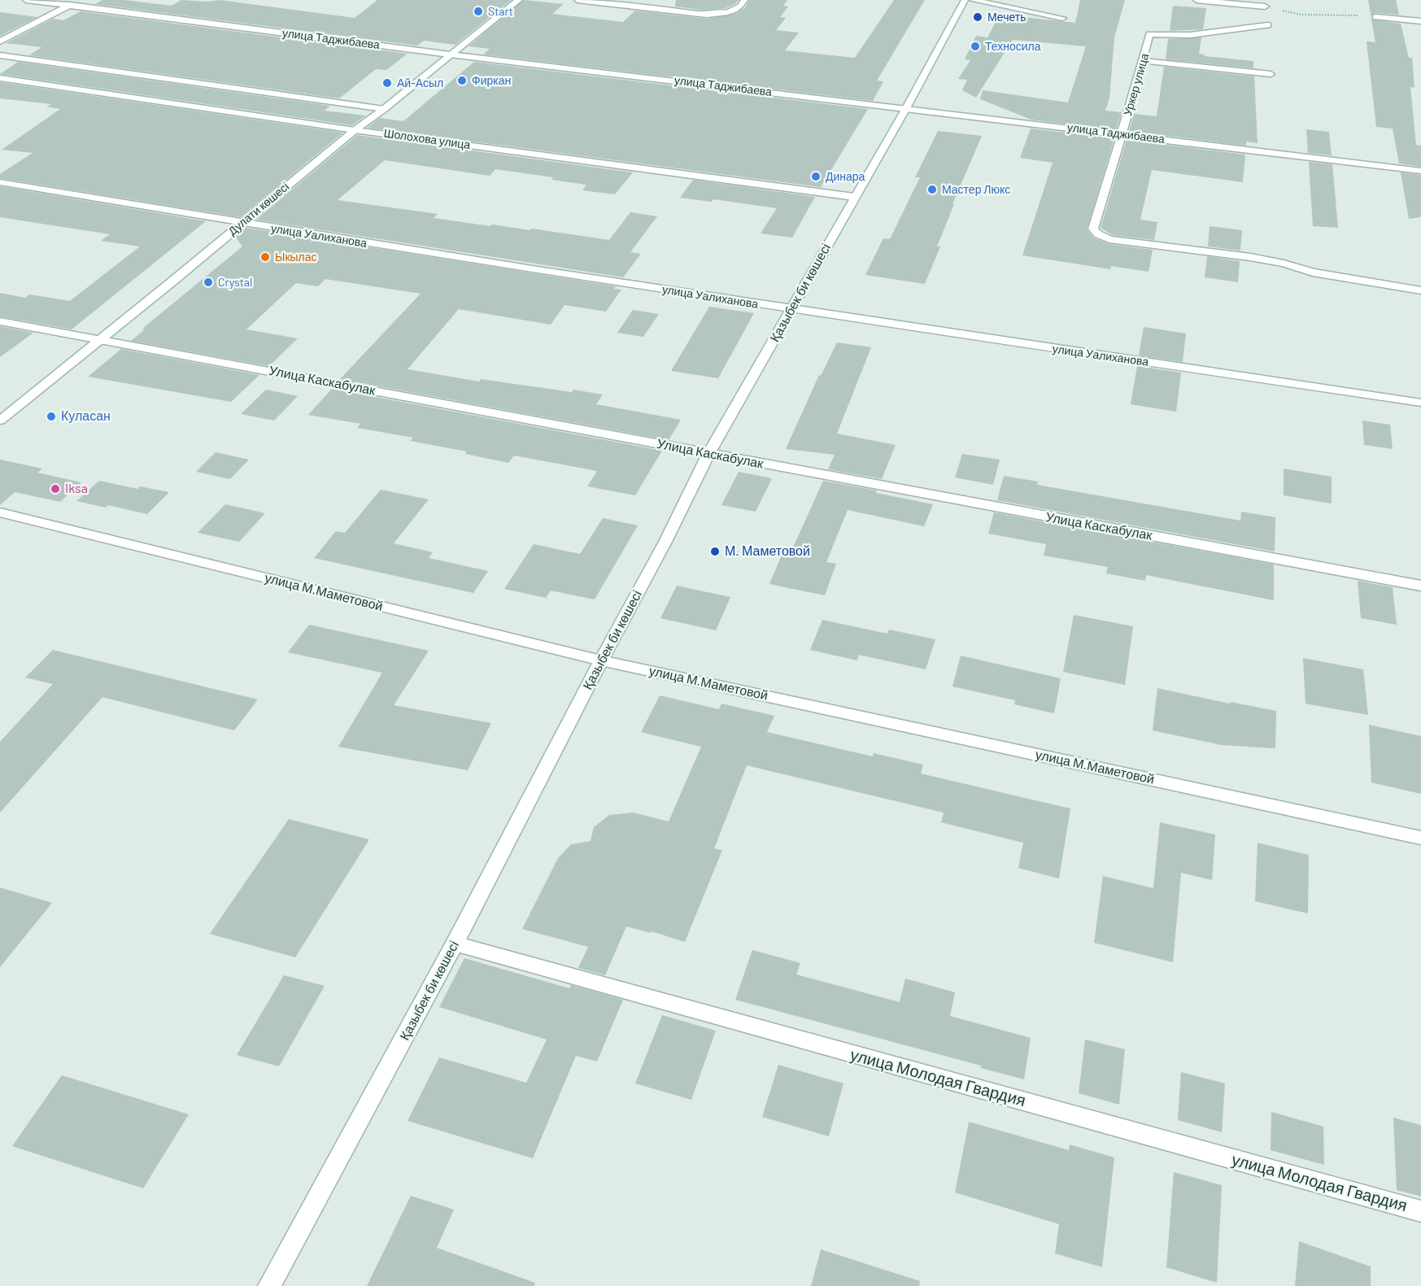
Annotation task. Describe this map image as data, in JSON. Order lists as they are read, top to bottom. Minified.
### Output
{"streets":{"street":["улица Таджибаева","Уркер улица","Шолохова улица","Дулати көшесі","улица Уалиханова","Қазыбек би көшесі","Улица Каскабулак","улица М.Маметовой","улица Молодая Гвардия"]},"crossings":[["улица Таджибаева","Уркер улица"],["улица Таджибаева","Дулати көшесі"],["улица Таджибаева","Қазыбек би көшесі"],["Шолохова улица","Дулати көшесі"],["Шолохова улица","Қазыбек би көшесі"],["Дулати көшесі","улица Уалиханова"],["Дулати көшесі","Улица Каскабулак"],["улица Уалиханова","Қазыбек би көшесі"],["Қазыбек би көшесі","Улица Каскабулак"],["Қазыбек би көшесі","улица М.Маметовой"],["Қазыбек би көшесі","улица Молодая Гвардия"]],"places":["Start","Мечеть","Техносила","Фиркан","Ай-Асыл","Динара","Мастер Люкс","Ыкылас","Crystal","Куласан","Iksa","М. Маметовой"]}
